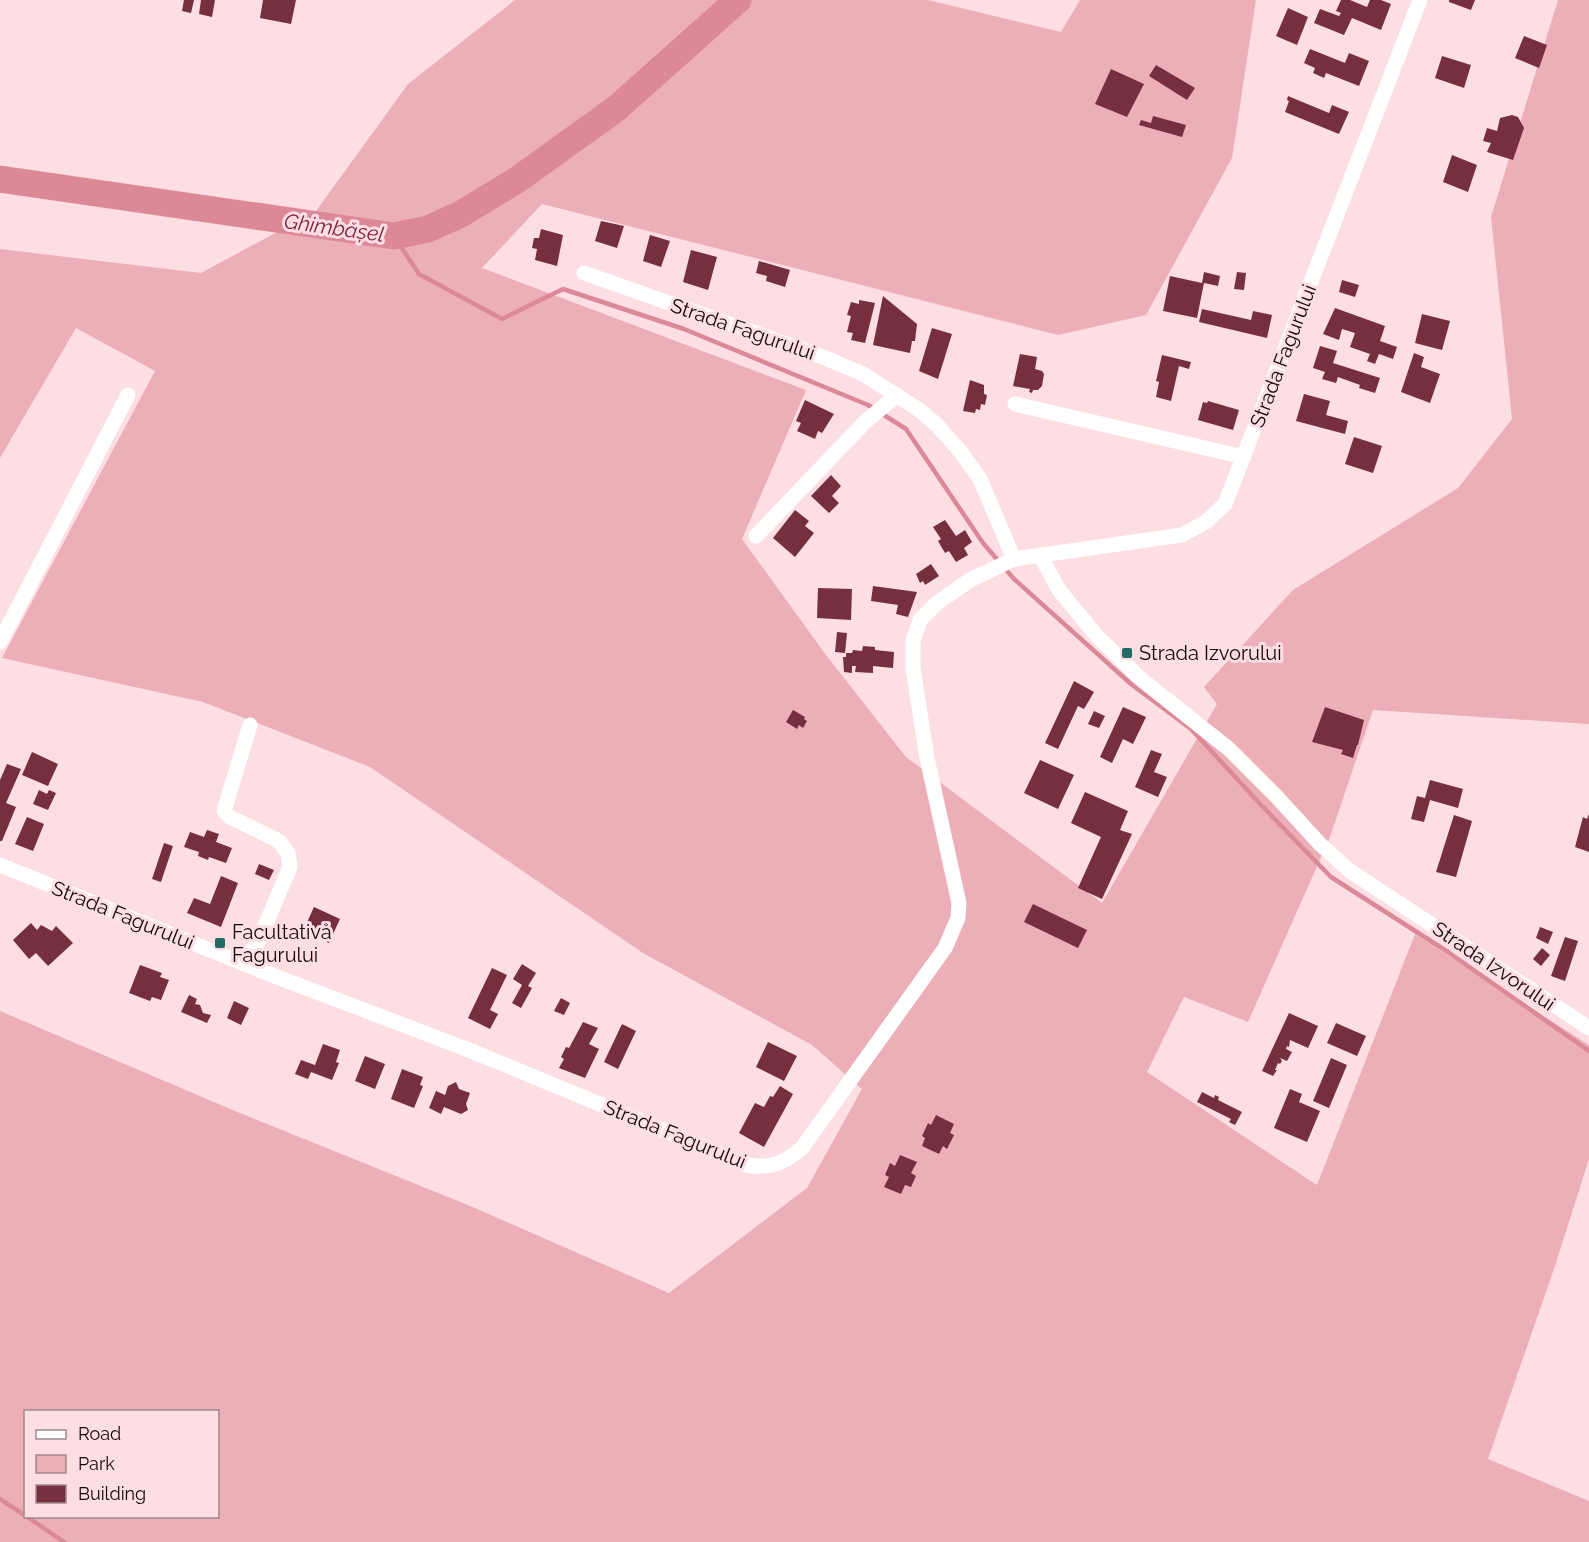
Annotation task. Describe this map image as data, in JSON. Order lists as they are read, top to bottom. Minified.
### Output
{"streets":{"street":["Strada Fagurului","Strada Izvorului"]},"crossings":[["Strada Fagurului","Strada Izvorului"]],"water":["Ghimbășel"],"places":{"transit":["Strada Izvorului","Facultativă Fagurului"]},"legend":["Road","Park","Building"]}
